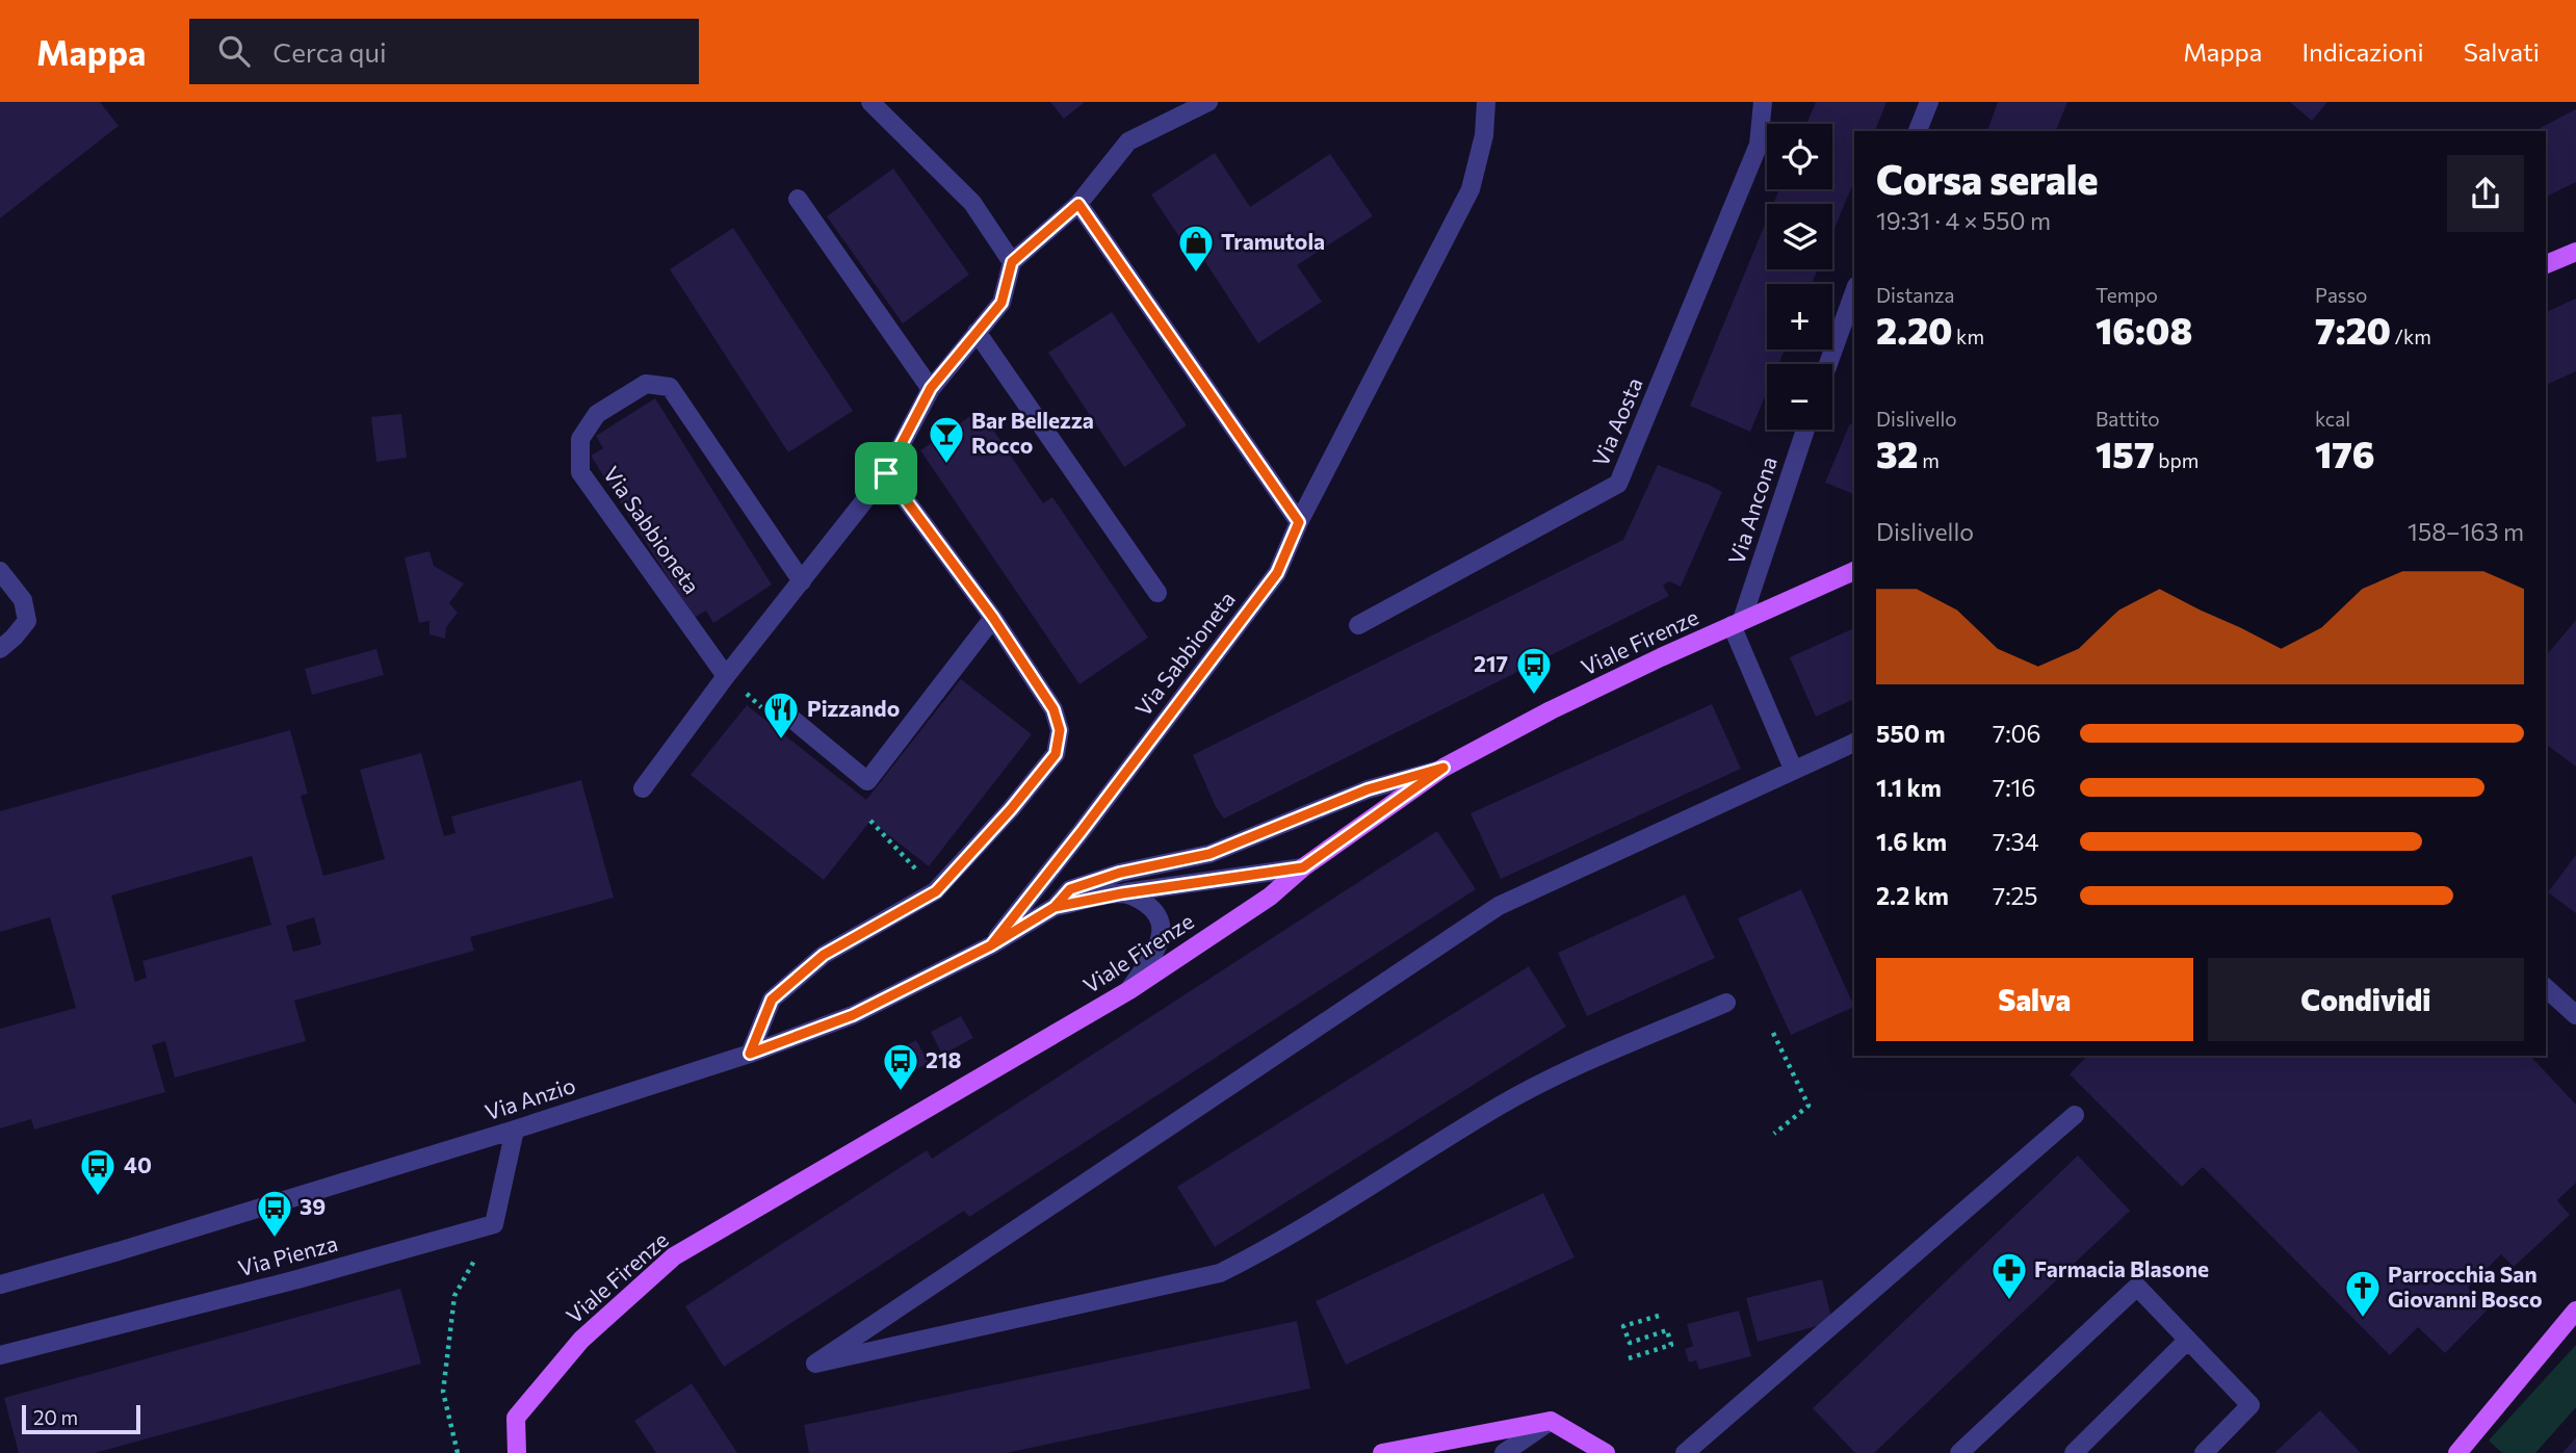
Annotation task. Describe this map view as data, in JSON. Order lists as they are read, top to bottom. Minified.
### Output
{"streets":{"main road":["Viale Firenze"],"street":["Via Aosta","Via Ancona","Via Sabbioneta","Via Anzio","Via Pienza"]},"crossings":[["Via Ancona","Viale Firenze"],["Via Sabbioneta","Via Anzio"]],"places":{"shop":["Tramutola"],"bar":["Bar Bellezza Rocco"],"bus stop":["217","218","40","39"],"restaurant":["Pizzando"],"pharmacy":["Farmacia Blasone"],"church":["Parrocchia San Giovanni Bosco"]},"scale_bar":"20 m","page":{"header":"Mappa","search":"Cerca qui","nav":["Mappa","Indicazioni","Salvati"],"map_buttons":["+","−"],"heading":["Corsa serale","19:31 · 4 × 550 m"],"stats":[["Distanza","2.20 km"],["Tempo","16:08"],["Passo","7:20 /km"],["Dislivello","32 m"],["Battito","157 bpm"],["kcal","176"]],"chart":["Dislivello","158–163 m"],"list":[{"name":"550 m","note":"7:06"},{"name":"1.1 km","note":"7:16"},{"name":"1.6 km","note":"7:34"},{"name":"2.2 km","note":"7:25"}],"buttons":["Salva","Condividi"],"scale":"20 m"}}
